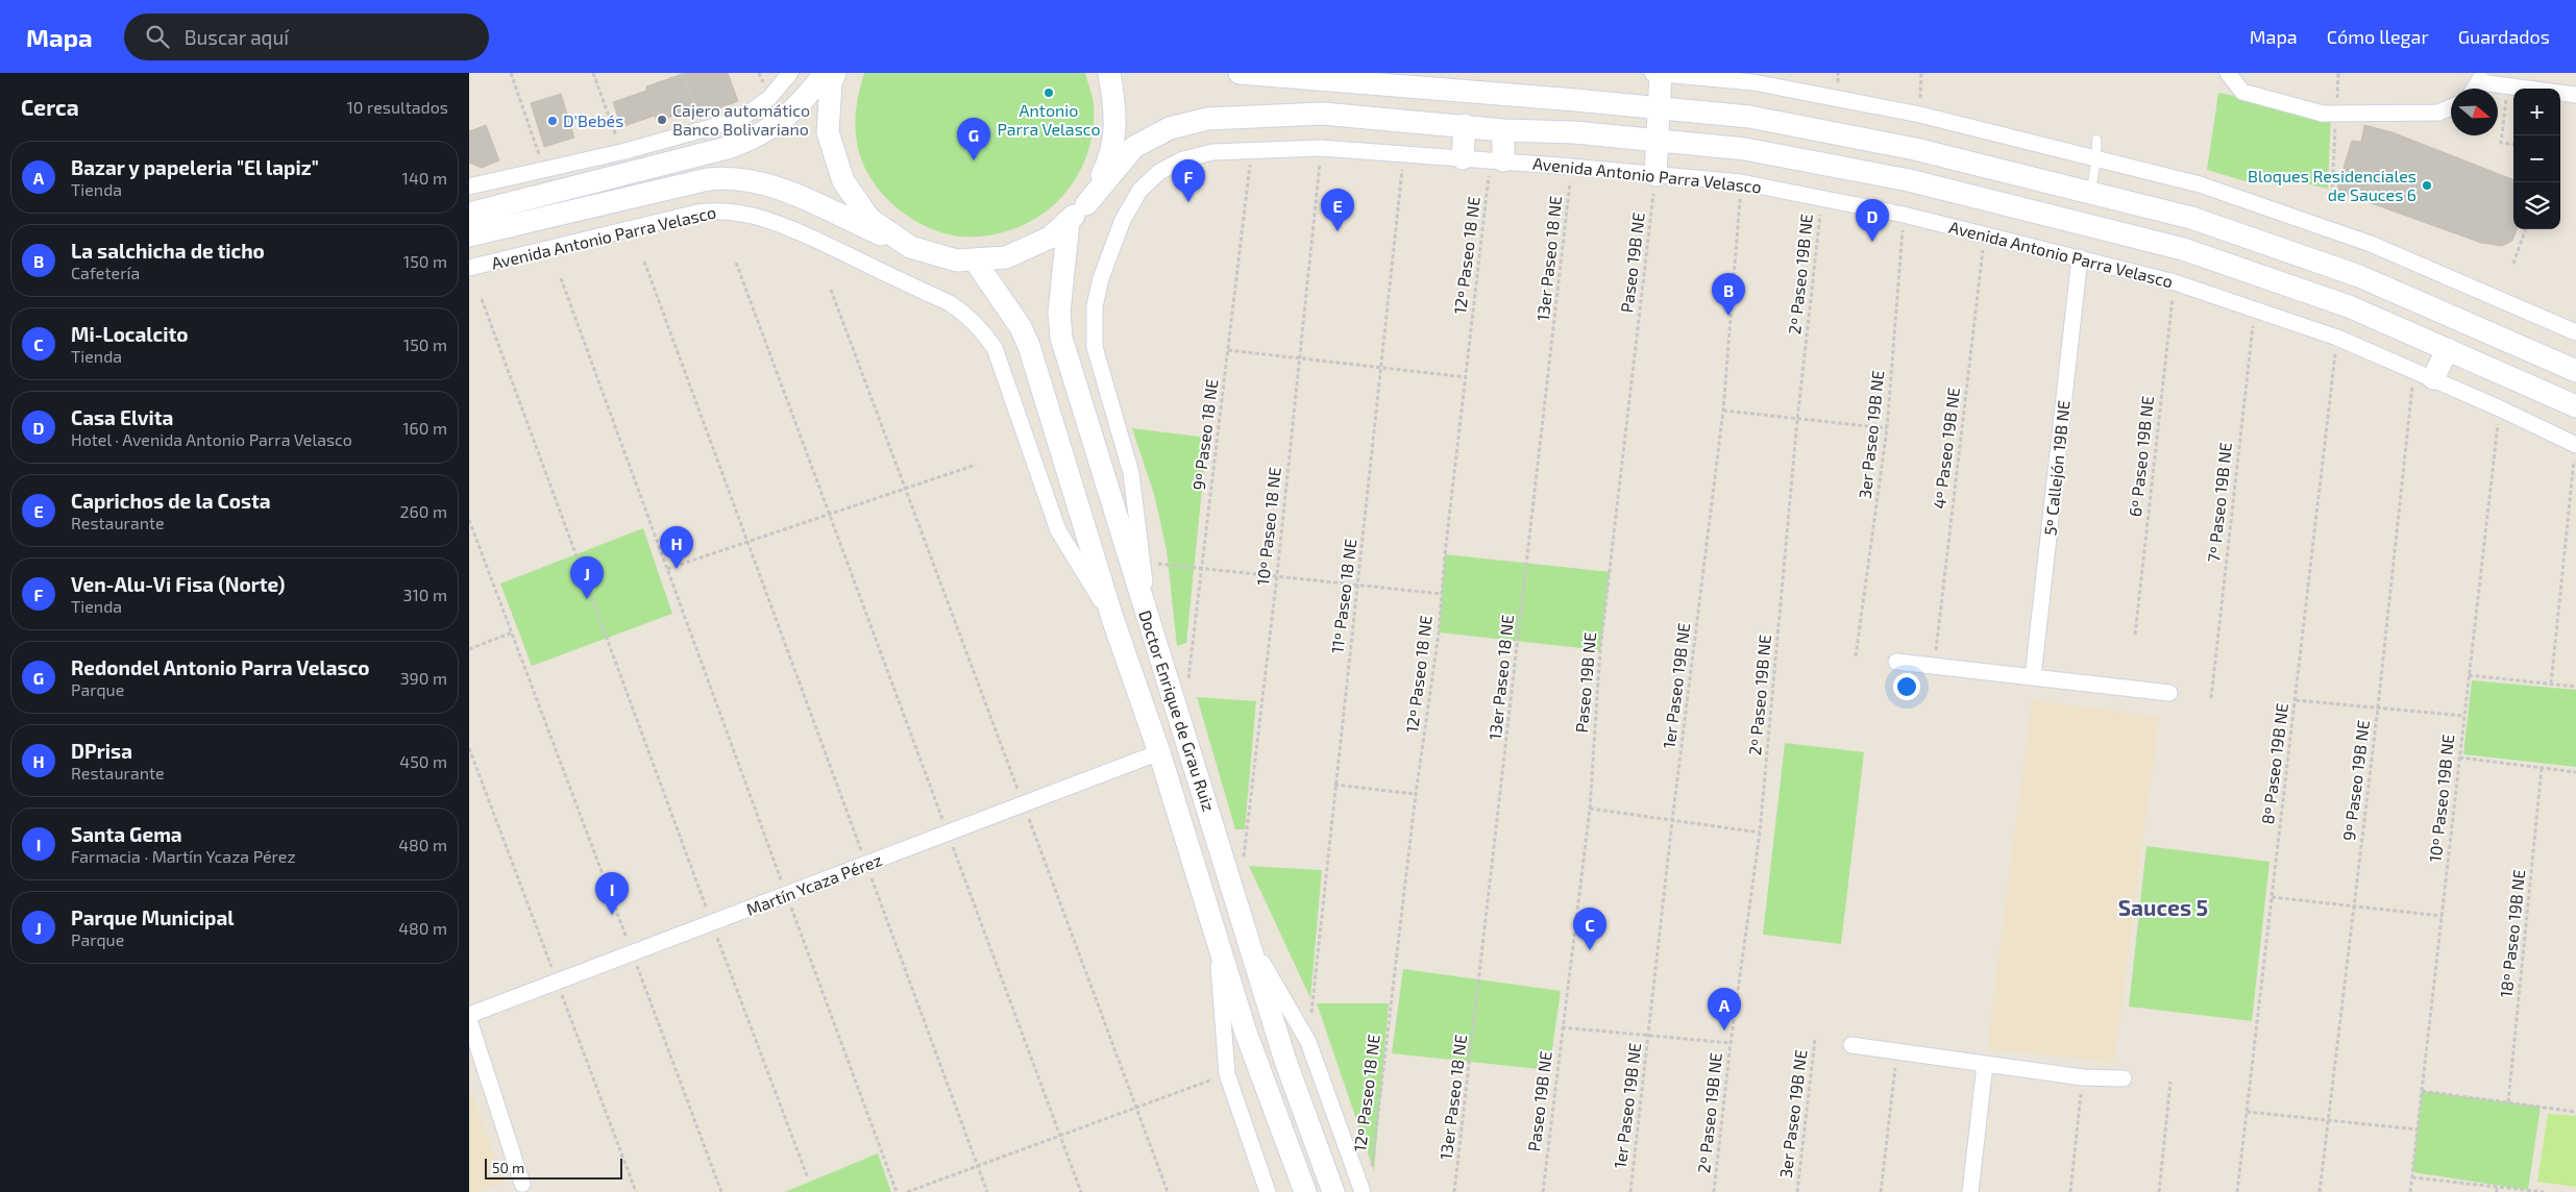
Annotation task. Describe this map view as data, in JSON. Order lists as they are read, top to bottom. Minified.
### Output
{"streets":{"main road":["Avenida Antonio Parra Velasco","Doctor Enrique de Grau Ruiz"],"street":["5º Callejón 19B NE","Martín Ycaza Pérez"],"path":["12º Paseo 18 NE","13er Paseo 18 NE","Paseo 19B NE","2º Paseo 19B NE","9º Paseo 18 NE","3er Paseo 19B NE","4º Paseo 19B NE","6º Paseo 19B NE","7º Paseo 19B NE","10º Paseo 18 NE","11º Paseo 18 NE","1er Paseo 19B NE","8º Paseo 19B NE","9º Paseo 19B NE","10º Paseo 19B NE","18º Paseo 19B NE"]},"crossings":[["Avenida Antonio Parra Velasco","12º Paseo 18 NE"],["Avenida Antonio Parra Velasco","13er Paseo 18 NE"],["Avenida Antonio Parra Velasco","Paseo 19B NE"],["Avenida Antonio Parra Velasco","2º Paseo 19B NE"],["Avenida Antonio Parra Velasco","9º Paseo 18 NE"],["Avenida Antonio Parra Velasco","3er Paseo 19B NE"],["Avenida Antonio Parra Velasco","4º Paseo 19B NE"],["Avenida Antonio Parra Velasco","6º Paseo 19B NE"],["Avenida Antonio Parra Velasco","5º Callejón 19B NE"],["Avenida Antonio Parra Velasco","7º Paseo 19B NE"],["Avenida Antonio Parra Velasco","10º Paseo 18 NE"],["Avenida Antonio Parra Velasco","11º Paseo 18 NE"],["Avenida Antonio Parra Velasco","1er Paseo 19B NE"],["Avenida Antonio Parra Velasco","Doctor Enrique de Grau Ruiz"],["Avenida Antonio Parra Velasco","8º Paseo 19B NE"],["Avenida Antonio Parra Velasco","9º Paseo 19B NE"],["Avenida Antonio Parra Velasco","10º Paseo 19B NE"],["Doctor Enrique de Grau Ruiz","Martín Ycaza Pérez"]],"districts":["Sauces 5"],"places":["Antonio Parra Velasco","Cajero automático Banco Bolivariano","D'Bebés","Bloques Residenciales de Sauces 6"],"scale_bar":"50 m","north":"right","page":{"header":"Mapa","search":"Buscar aquí","nav":["Mapa","Cómo llegar","Guardados"],"heading":["Cerca","10 resultados"],"map_buttons":["+","−"],"pins":["G","F","E","D","B","H","J","I","C","A"],"list":[{"mark":"A","name":"Bazar y papeleria \"El lapiz\"","note":"Tienda","value":"140 m"},{"mark":"B","name":"La salchicha de ticho","note":"Cafetería","value":"150 m"},{"mark":"C","name":"Mi-Localcito","note":"Tienda","value":"150 m"},{"mark":"D","name":"Casa Elvita","note":"Hotel · Avenida Antonio Parra Velasco","value":"160 m"},{"mark":"E","name":"Caprichos de la Costa","note":"Restaurante","value":"260 m"},{"mark":"F","name":"Ven-Alu-Vi Fisa (Norte)","note":"Tienda","value":"310 m"},{"mark":"G","name":"Redondel Antonio Parra Velasco","note":"Parque","value":"390 m"},{"mark":"H","name":"DPrisa","note":"Restaurante","value":"450 m"},{"mark":"I","name":"Santa Gema","note":"Farmacia · Martín Ycaza Pérez","value":"480 m"},{"mark":"J","name":"Parque Municipal","note":"Parque","value":"480 m"}],"scale":"50 m"}}
